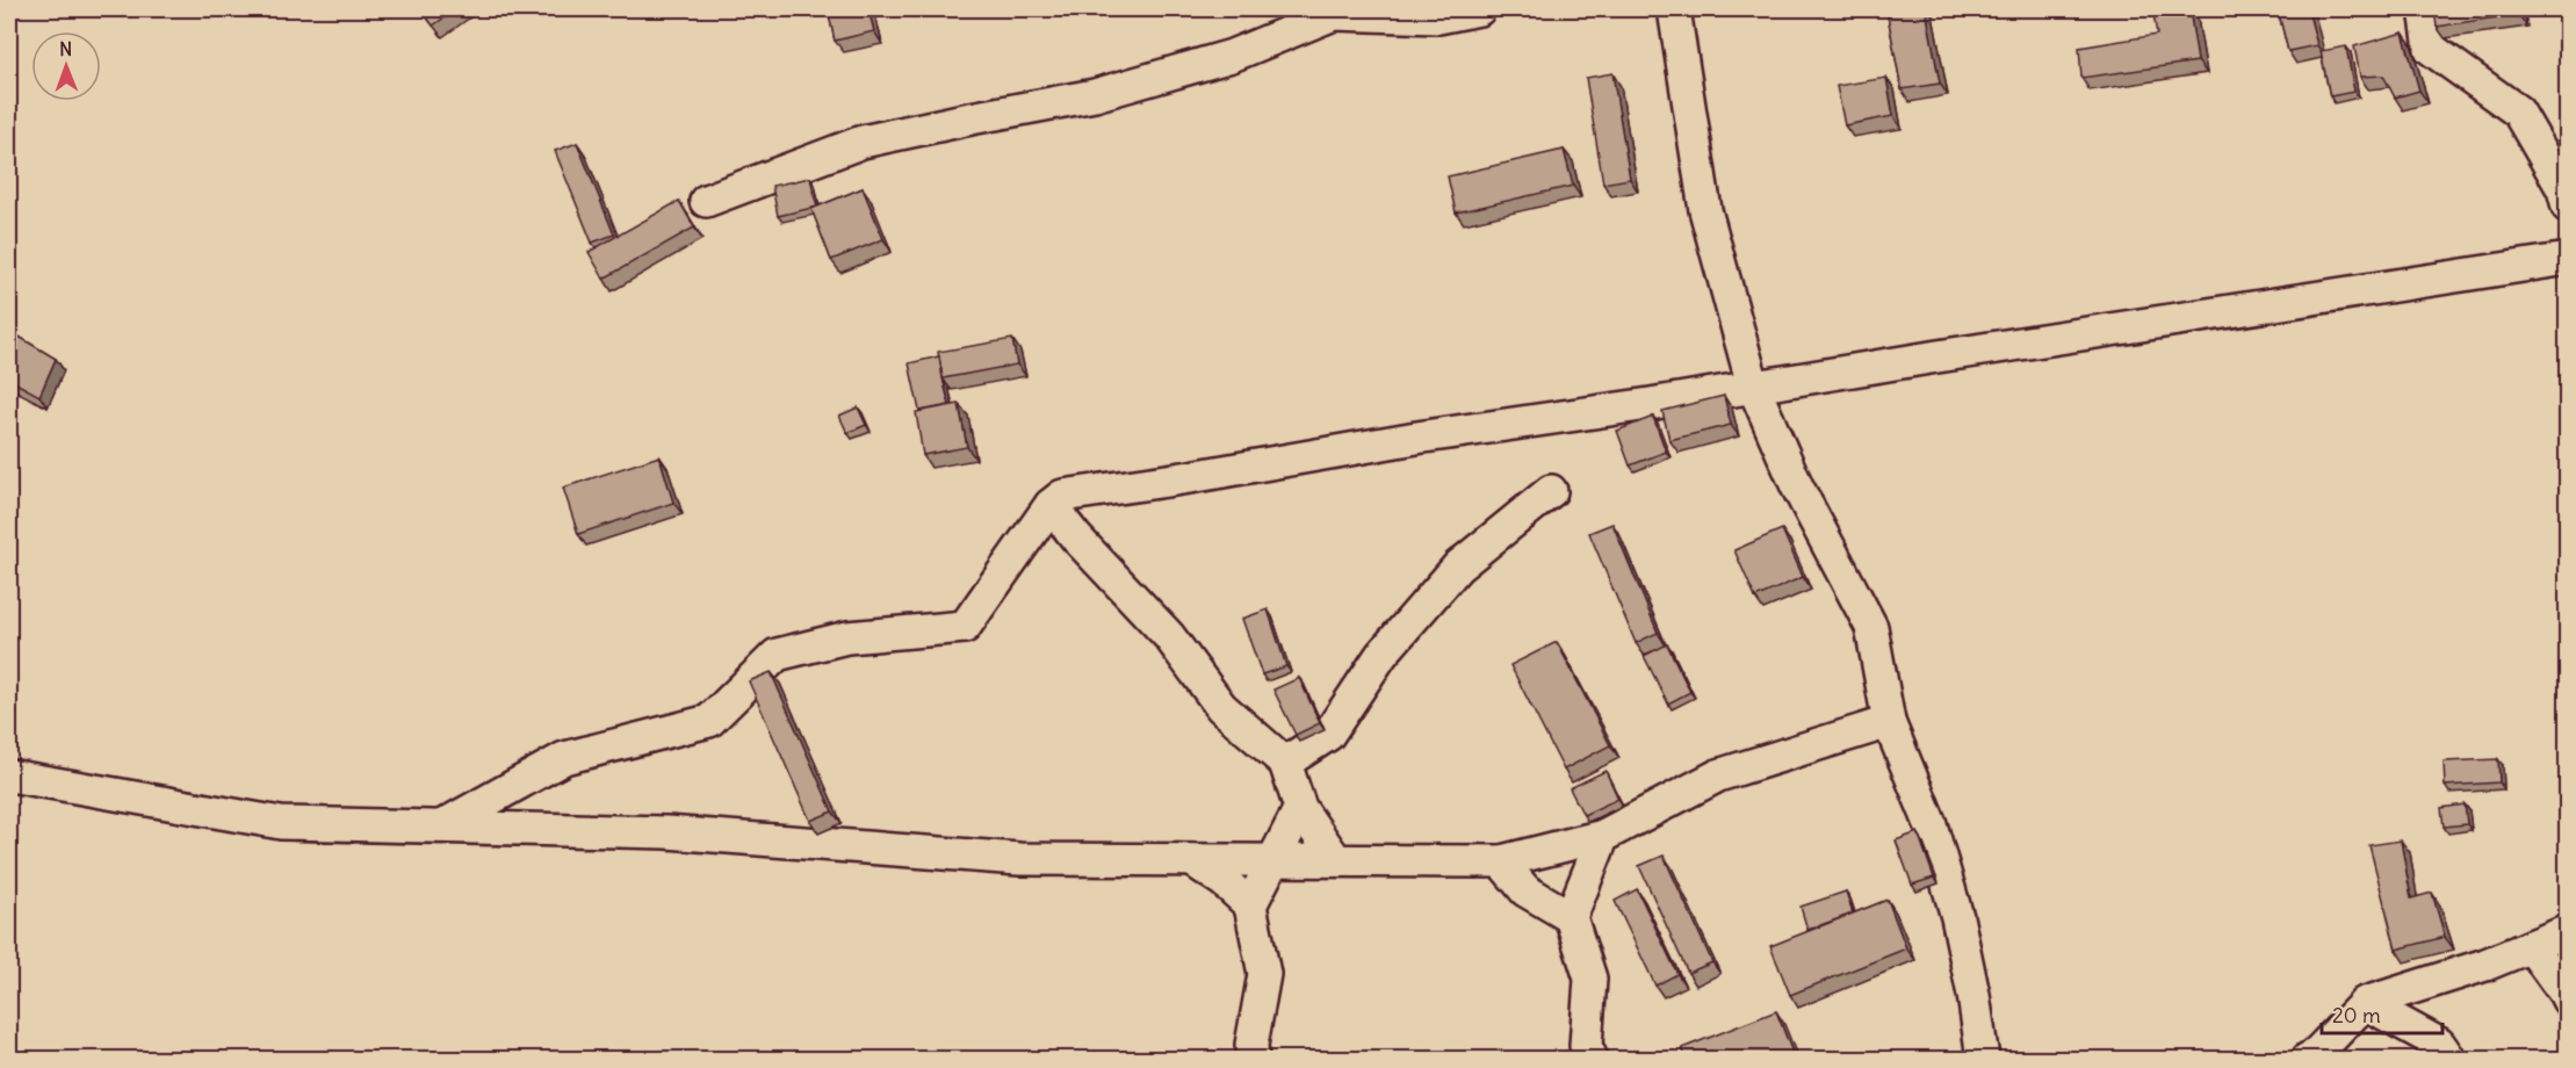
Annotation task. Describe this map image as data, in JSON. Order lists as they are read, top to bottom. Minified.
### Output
{"scale_bar":"20 m","north":"top"}
